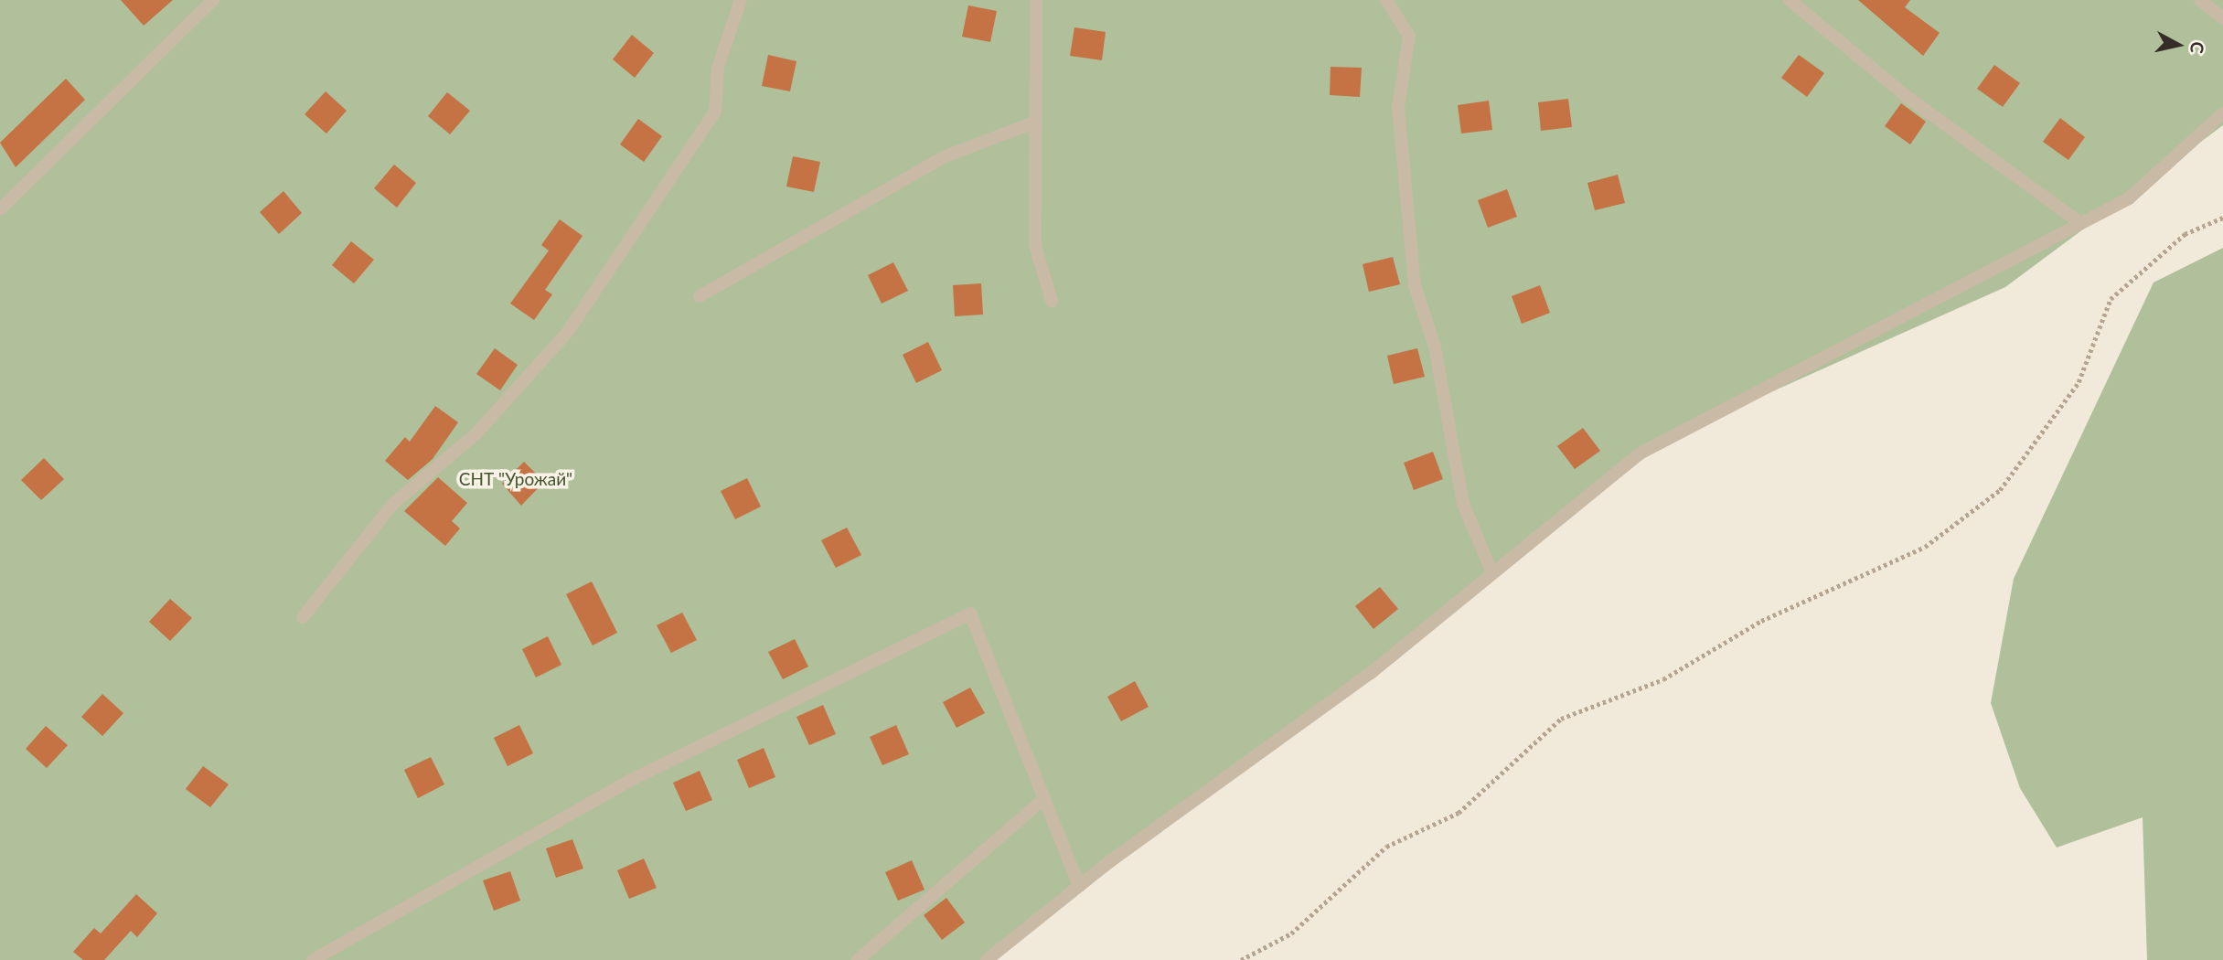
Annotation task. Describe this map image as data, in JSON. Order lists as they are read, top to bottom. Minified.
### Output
{"parks":["СНТ \"Урожай\""],"north":"right"}
